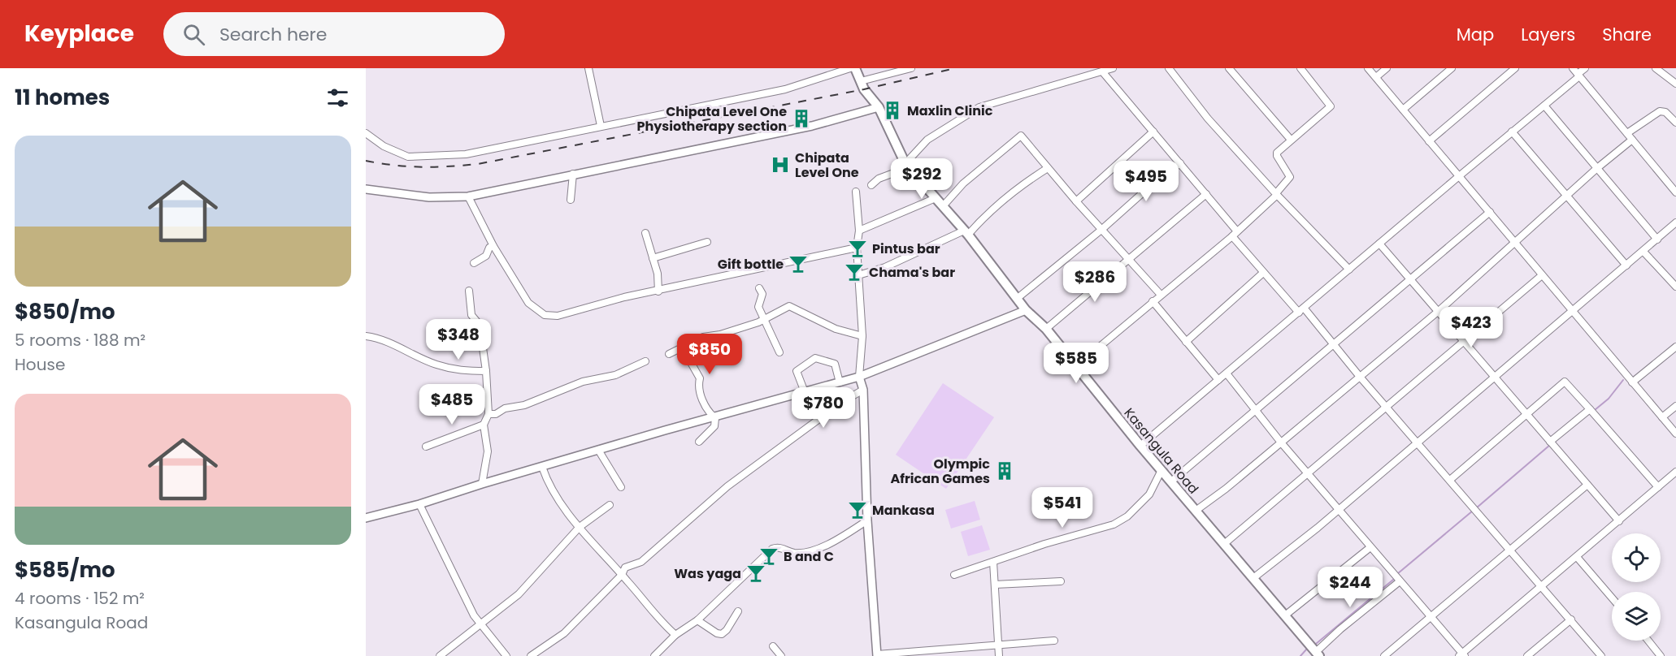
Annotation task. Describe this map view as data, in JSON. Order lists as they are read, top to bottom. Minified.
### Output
{"streets":{"main road":["Kasangula Road"]},"places":{"building":["Maxlin Clinic","Chipata Level One Physiotherapy section","Olympic African Games"],"hospital":["Chipata Level One"],"bar":["Pintus bar","Gift bottle","Chama's bar","Mankasa","B and C","Was yaga"]},"page":{"header":"Keyplace","search":"Search here","nav":["Map","Layers","Share"],"heading":"11 homes","list":[{"name":"$850/mo","note":"5 rooms · 188 m² · House"},{"name":"$585/mo","note":"4 rooms · 152 m² · Kasangula Road"}],"price":["$292","$495","$286","$423","$348","$850","$585","$485","$780","$541","$244"]}}
